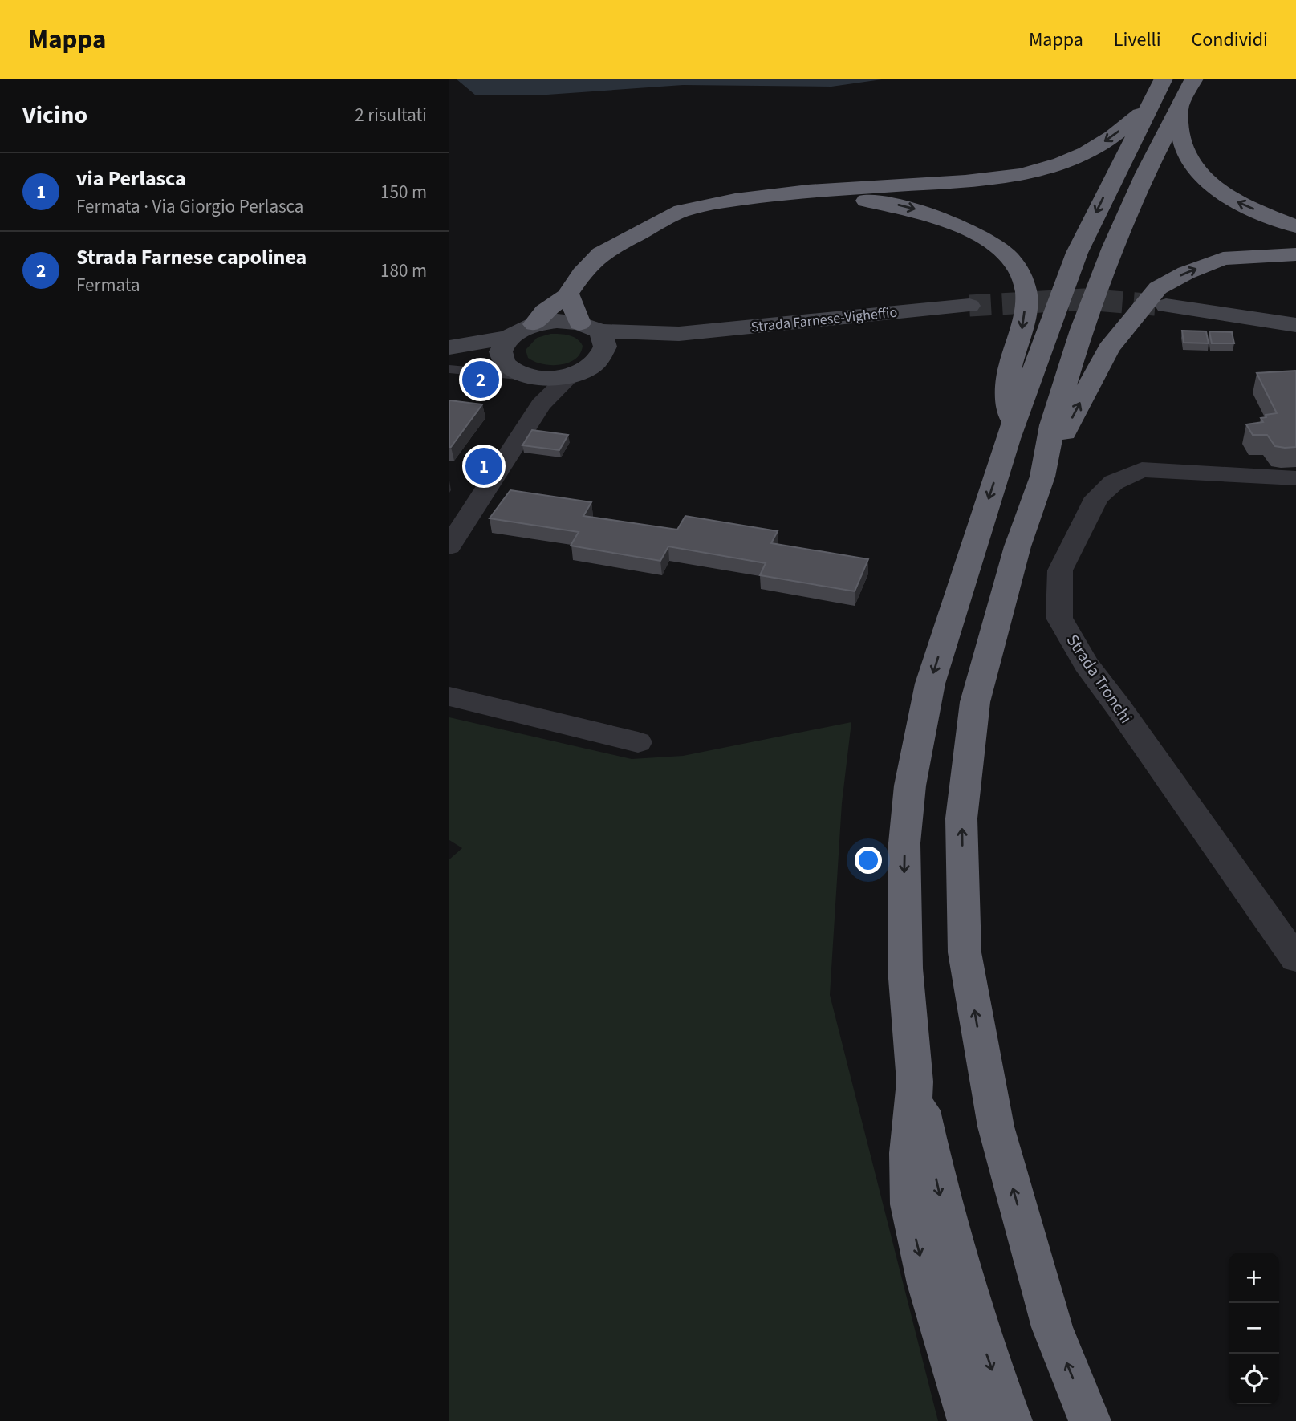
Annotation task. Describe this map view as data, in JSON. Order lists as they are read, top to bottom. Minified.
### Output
{"streets":{"street":["Strada Farnese-Vigheffio","Strada Tronchi"]},"page":{"header":"Mappa","nav":["Mappa","Livelli","Condividi"],"heading":["Vicino","2 risultati"],"list":[{"mark":"1","name":"via Perlasca","note":"Fermata · Via Giorgio Perlasca","value":"150 m"},{"mark":"2","name":"Strada Farnese capolinea","note":"Fermata","value":"180 m"}],"pins":["2","1"],"map_buttons":["+","−"]}}
